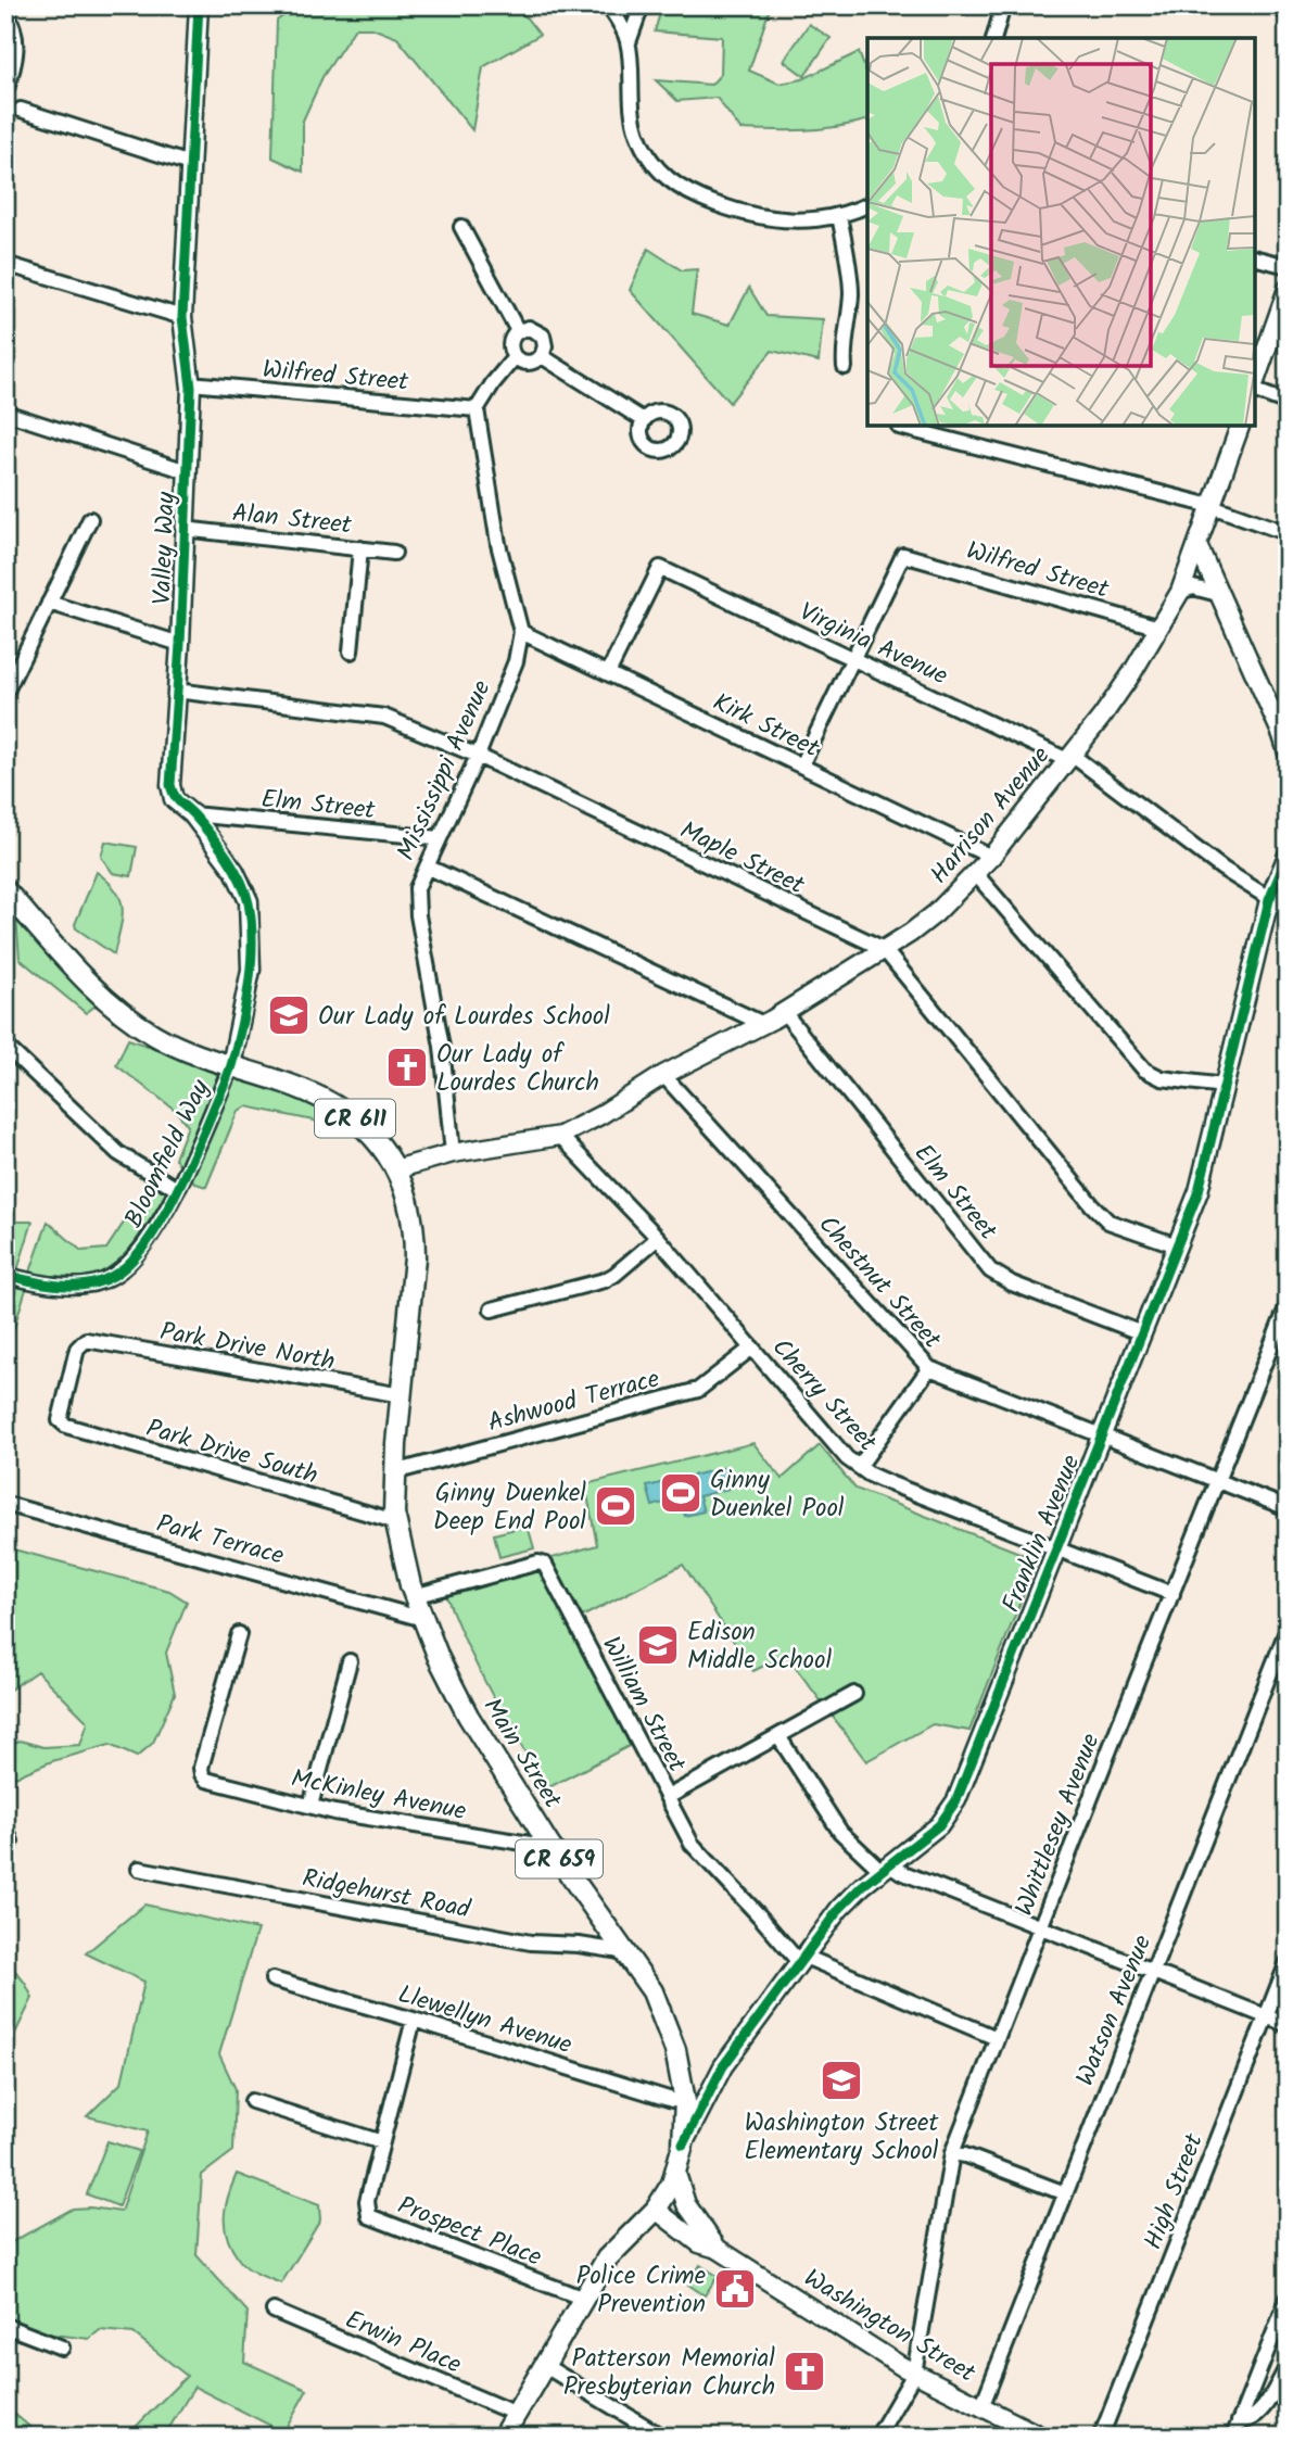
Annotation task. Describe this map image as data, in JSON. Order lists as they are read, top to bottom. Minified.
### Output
{"streets":{"main road":["CR 611","Main Street","CR 659"],"street":["Wilfred Street","Alan Street","Valley Way","Virginia Avenue","Kirk Street","Mississippi Avenue","Elm Street","Harrison Avenue","Maple Street","Bloomfield Way","Chestnut Street","Park Drive North","Cherry Street","Ashwood Terrace","Park Drive South","Franklin Avenue","Park Terrace","William Street","McKinley Avenue","Whittlesey Avenue","Ridgehurst Road","Watson Avenue","Llewellyn Avenue","High Street","Prospect Place","Washington Street","Erwin Place"]},"crossings":[["Wilfred Street","Valley Way"],["Wilfred Street","Virginia Avenue"],["Wilfred Street","Mississippi Avenue"],["Wilfred Street","Harrison Avenue"],["Alan Street","Valley Way"],["Valley Way","Elm Street"],["Valley Way","Maple Street"],["Valley Way","CR 611"],["Valley Way","Bloomfield Way"],["Virginia Avenue","Kirk Street"],["Virginia Avenue","Harrison Avenue"],["Virginia Avenue","Franklin Avenue"],["Kirk Street","Mississippi Avenue"],["Kirk Street","Harrison Avenue"],["Mississippi Avenue","Elm Street"],["Mississippi Avenue","Harrison Avenue"],["Mississippi Avenue","Maple Street"],["Elm Street","Harrison Avenue"],["Elm Street","Franklin Avenue"],["Harrison Avenue","Maple Street"],["Harrison Avenue","Chestnut Street"],["Harrison Avenue","Cherry Street"],["Maple Street","Franklin Avenue"],["CR 611","Bloomfield Way"],["CR 611","Main Street"],["Chestnut Street","Franklin Avenue"],["Chestnut Street","Whittlesey Avenue"],["Park Drive North","Park Drive South"],["Park Drive North","Main Street"],["Cherry Street","Ashwood Terrace"],["Cherry Street","Franklin Avenue"],["Cherry Street","Whittlesey Avenue"],["Ashwood Terrace","Main Street"],["Park Drive South","Main Street"],["Franklin Avenue","William Street"],["Franklin Avenue","Main Street"],["Park Terrace","Main Street"],["William Street","Main Street"],["William Street","Whittlesey Avenue"],["Main Street","McKinley Avenue"],["Main Street","Ridgehurst Road"],["Main Street","Llewellyn Avenue"],["Main Street","Prospect Place"],["Main Street","Washington Street"],["Main Street","Erwin Place"],["Whittlesey Avenue","Washington Street"],["Watson Avenue","Washington Street"]],"places":{"school or university":["Our Lady of Lourdes School","Edison Middle School","Washington Street Elementary School"],"church":["Our Lady of Lourdes Church","Patterson Memorial Presbyterian Church"],"sports":["Ginny Duenkel Pool","Ginny Duenkel Deep End Pool"],"public building":["Police Crime Prevention"]}}
